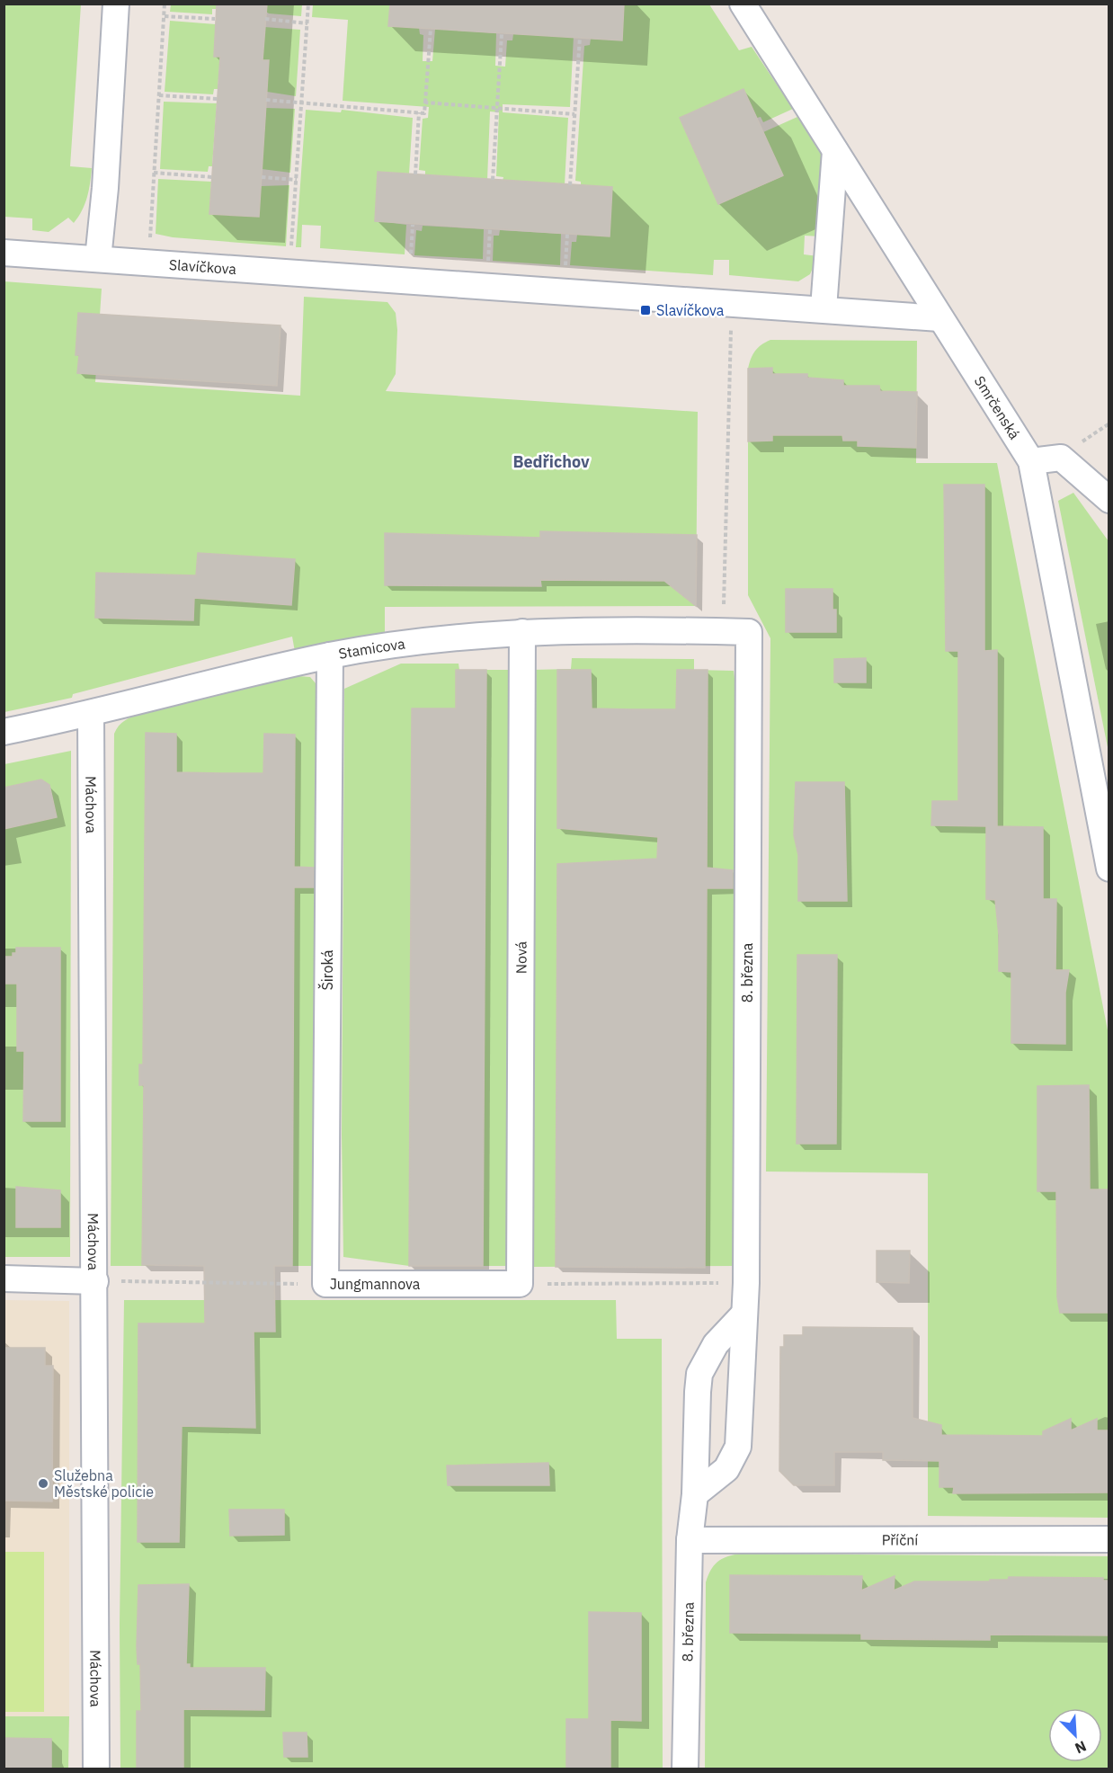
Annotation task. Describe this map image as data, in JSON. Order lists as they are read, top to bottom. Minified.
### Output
{"streets":{"street":["Slavíčkova","Smrčenská","Stamicova","Máchova","Nová","Široká","8. března","Jungmannova","Příční"]},"crossings":[["Slavíčkova","Smrčenská"],["Stamicova","Máchova"],["Stamicova","Nová"],["Stamicova","Široká"],["Stamicova","8. března"],["Máchova","Jungmannova"],["Nová","Jungmannova"],["Široká","Jungmannova"],["8. března","Příční"]],"districts":["Bedřichov"],"places":{"transit":["Slavíčkova"],"other":["Služebna Městské policie"]},"north":"bottom right"}
